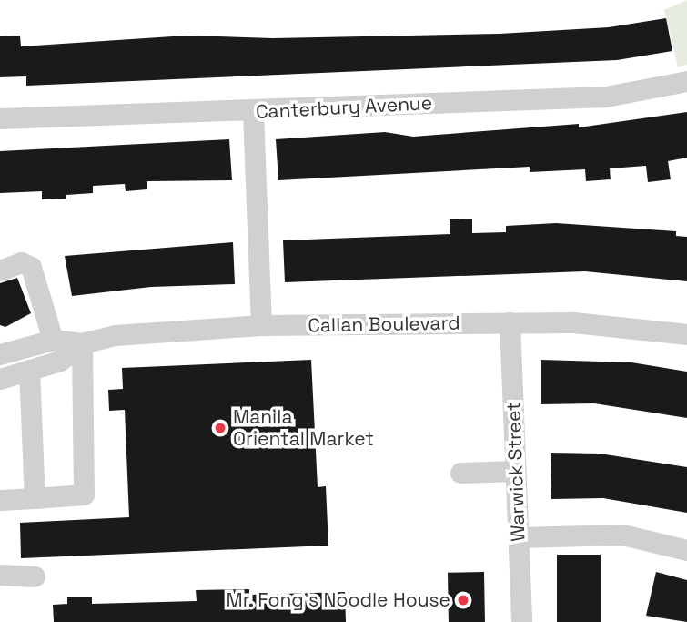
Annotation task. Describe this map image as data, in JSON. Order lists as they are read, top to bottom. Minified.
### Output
{"streets":{"street":["Canterbury Avenue","Callan Boulevard","Warwick Street"]},"crossings":[["Callan Boulevard","Warwick Street"]],"places":["Manila Oriental Market","Mr. Fong's Noodle House"]}
